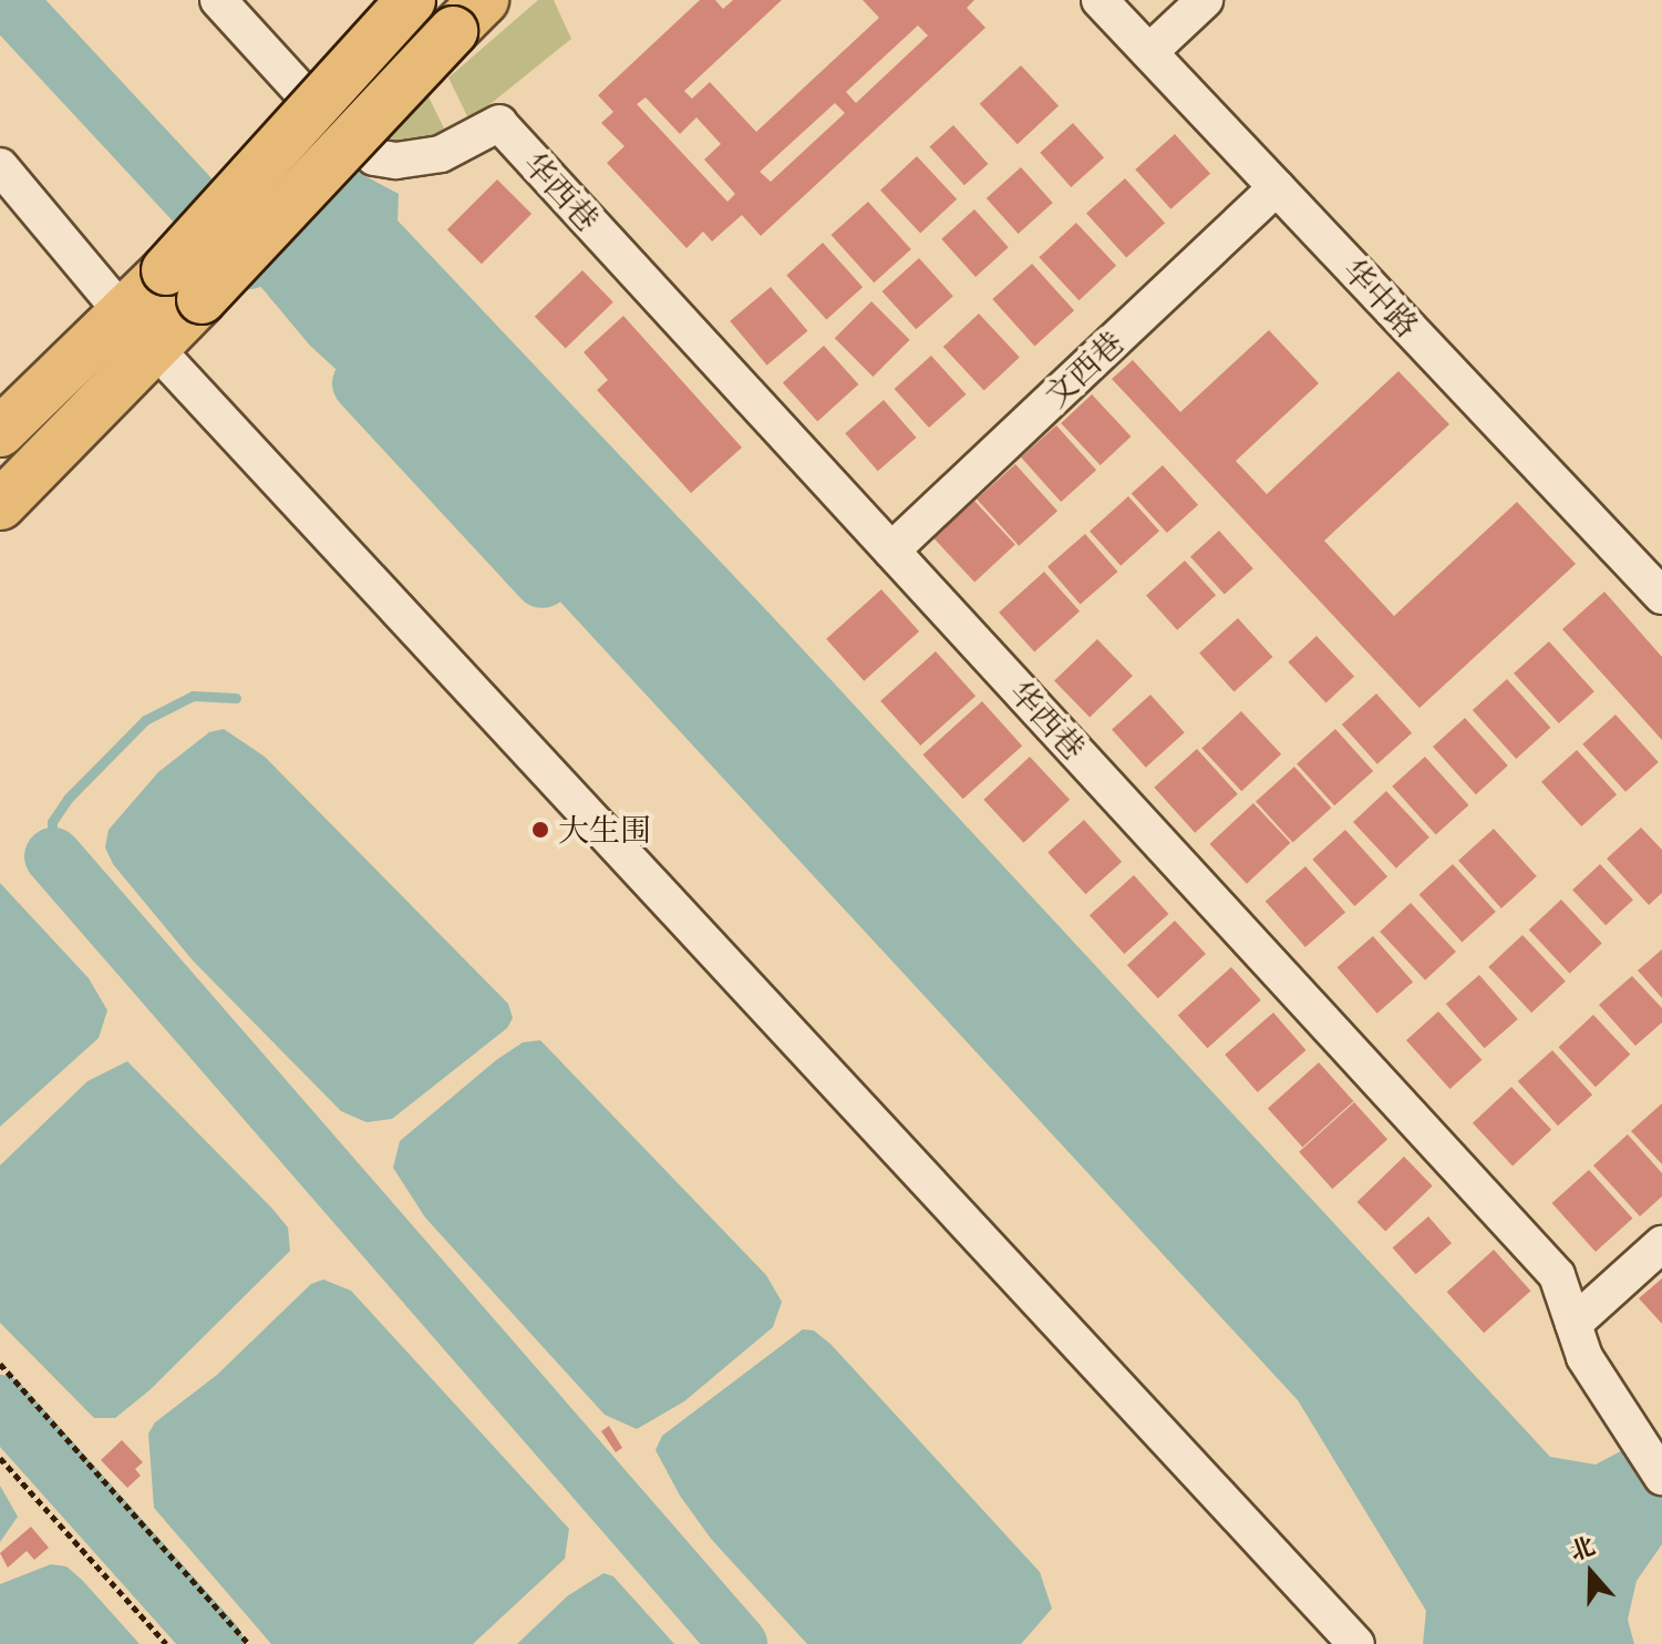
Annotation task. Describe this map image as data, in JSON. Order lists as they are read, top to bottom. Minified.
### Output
{"streets":{"street":["华西巷","华中路","文西巷"]},"crossings":[["华西巷","文西巷"],["华中路","文西巷"]],"places":["大生围"],"north":"top"}
